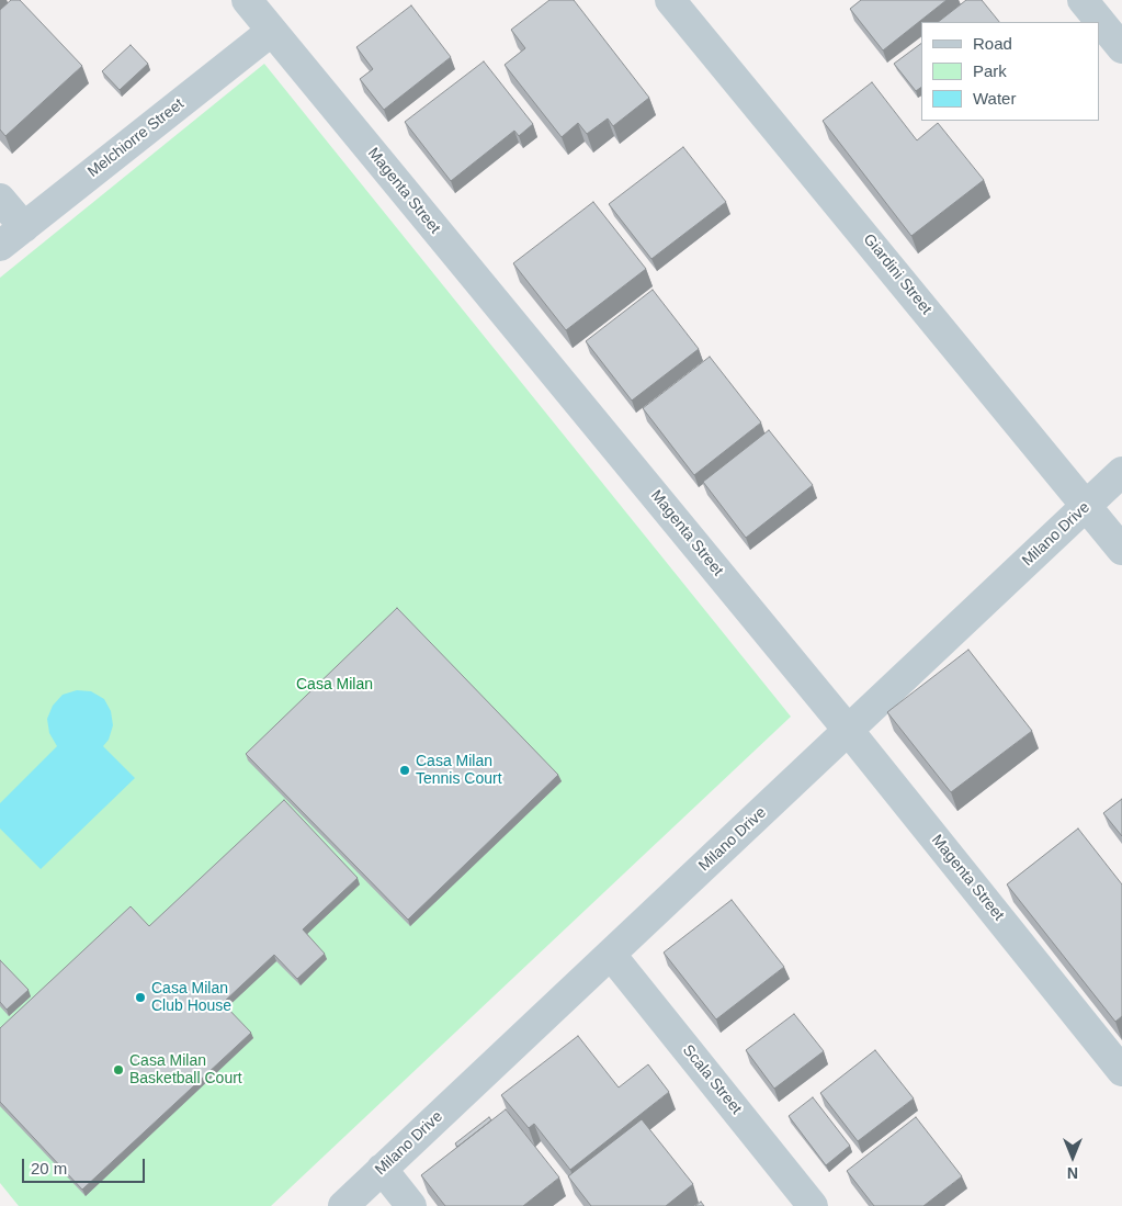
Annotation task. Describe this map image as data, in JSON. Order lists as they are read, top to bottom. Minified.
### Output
{"streets":{"street":["Melchiorre Street","Magenta Street","Giardini Street","Milano Drive","Scala Street"]},"crossings":[["Melchiorre Street","Magenta Street"],["Magenta Street","Milano Drive"],["Giardini Street","Milano Drive"],["Milano Drive","Scala Street"]],"parks":["Casa Milan"],"places":["Casa Milan Tennis Court","Casa Milan Club House","Casa Milan Basketball Court"],"legend":["Road","Park","Water"],"scale_bar":"20 m","north":"bottom"}
